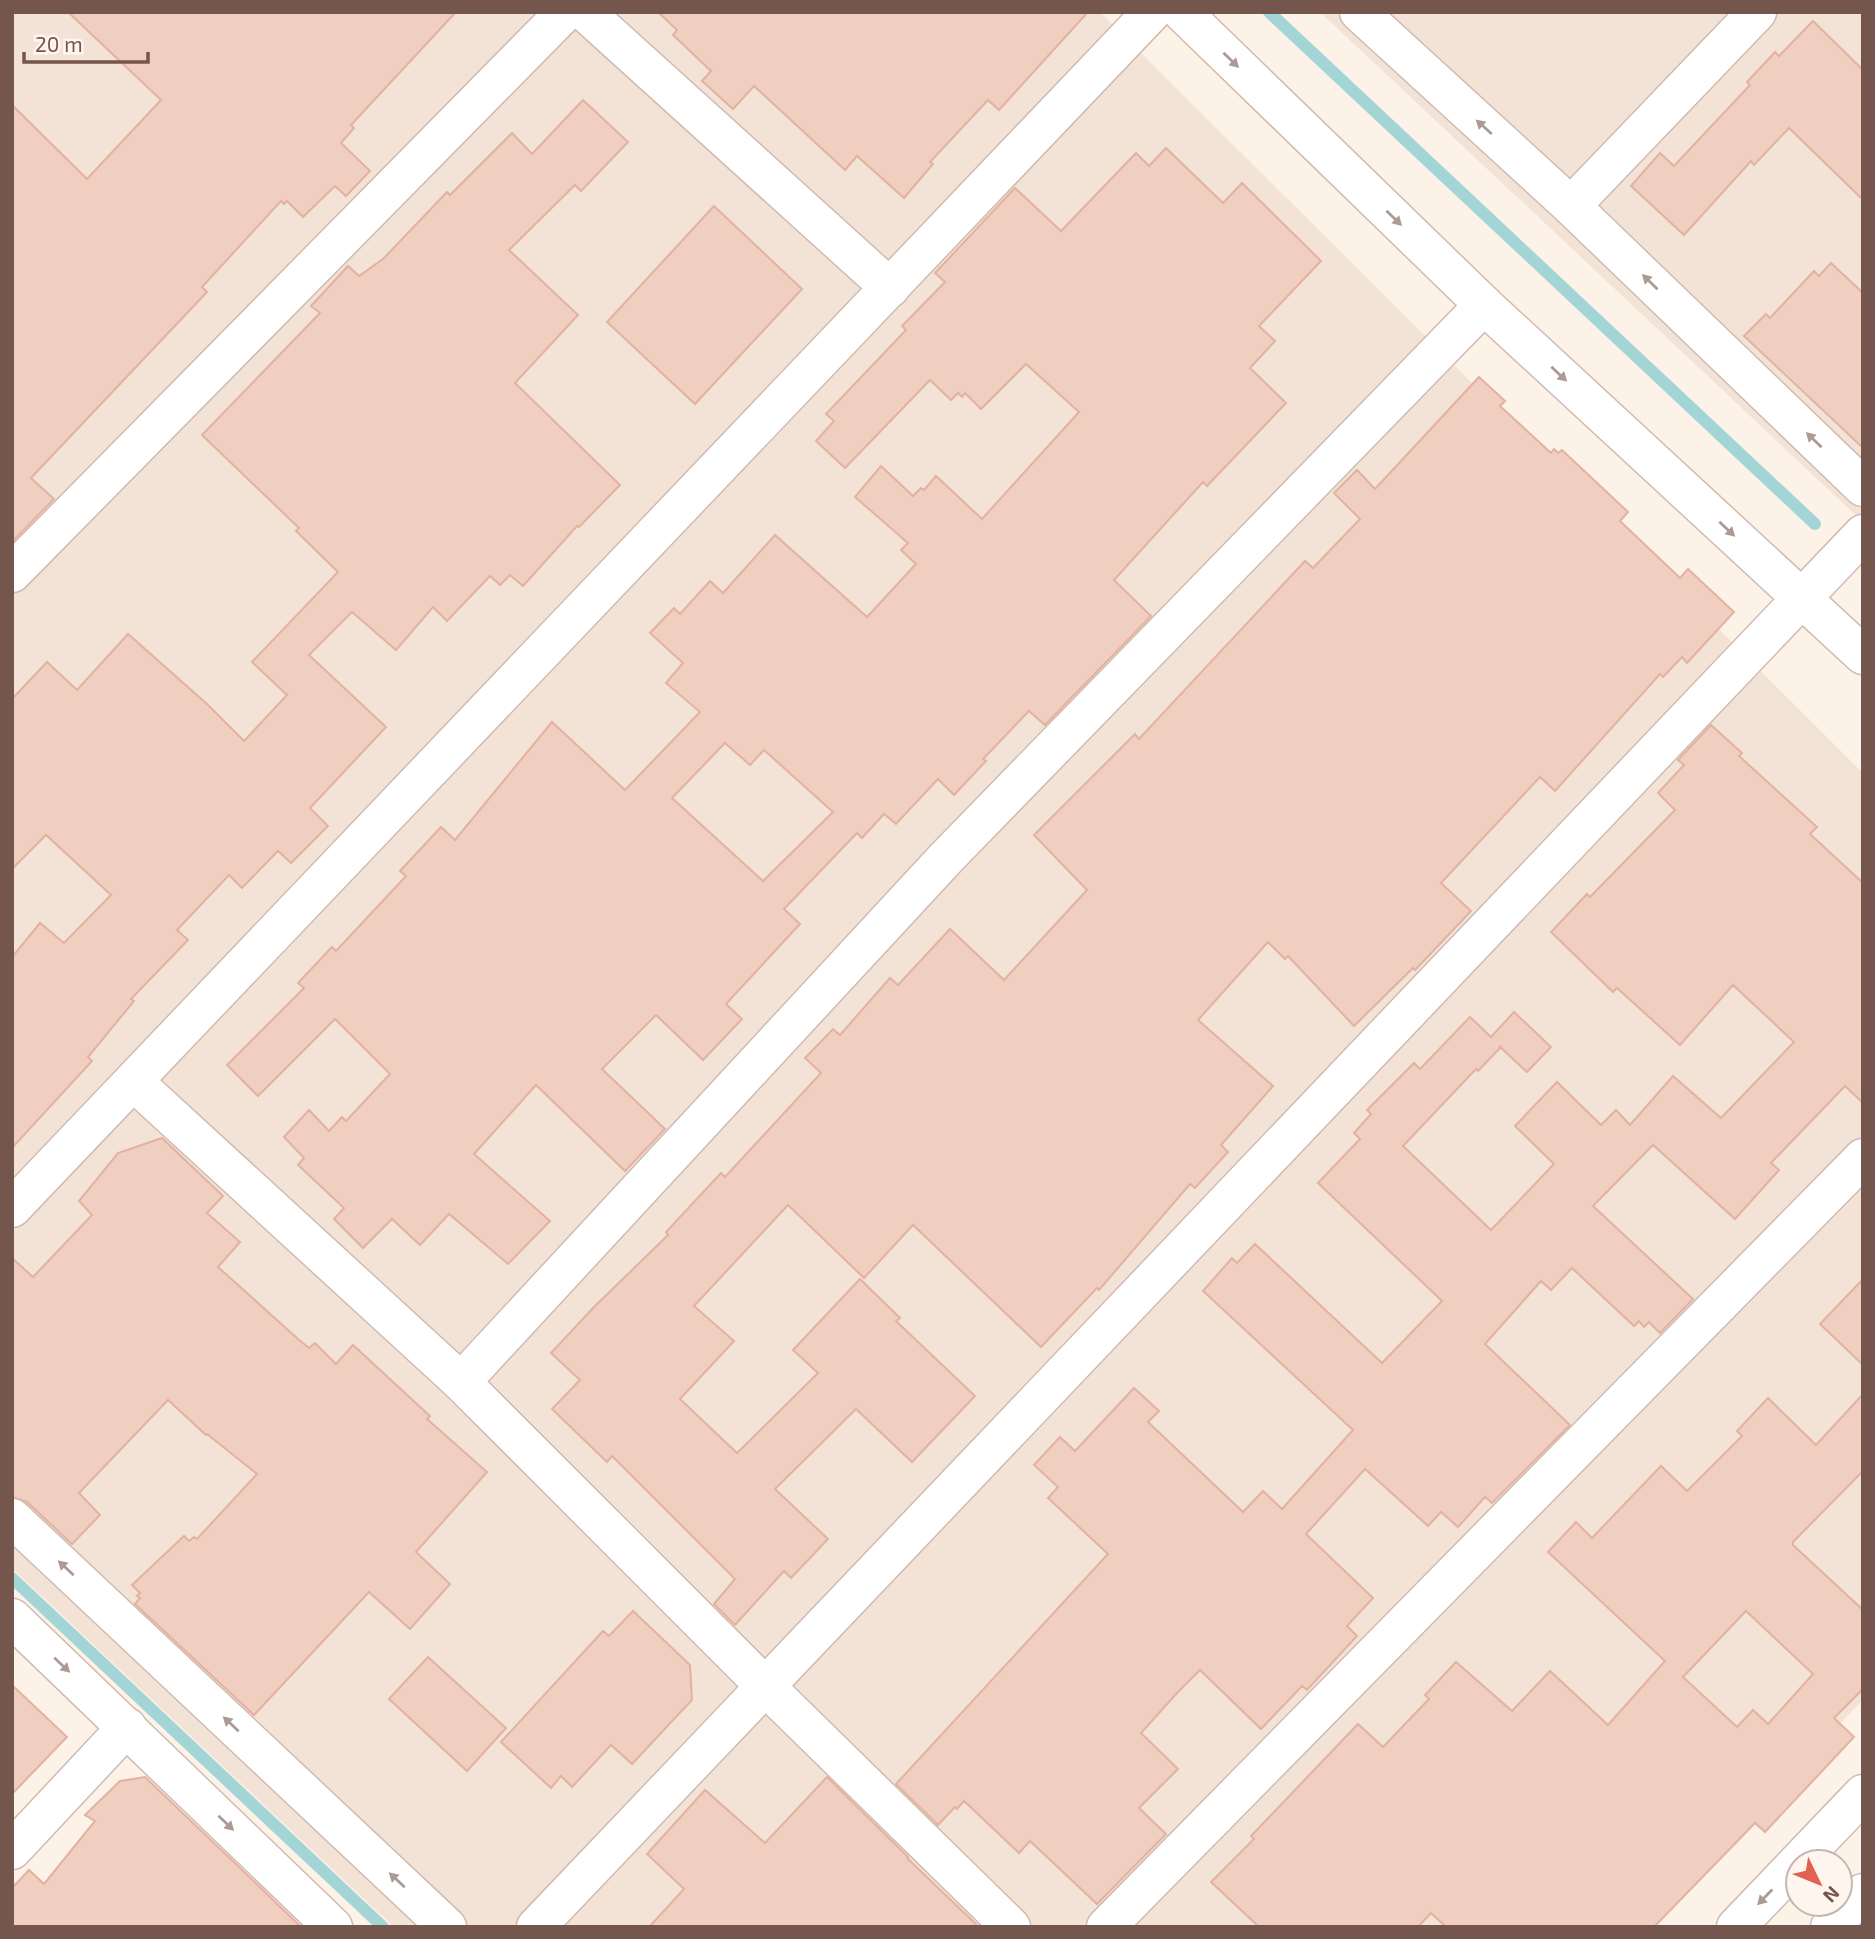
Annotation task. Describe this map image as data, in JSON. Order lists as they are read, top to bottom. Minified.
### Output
{"scale_bar":"20 m","north":"bottom right"}
